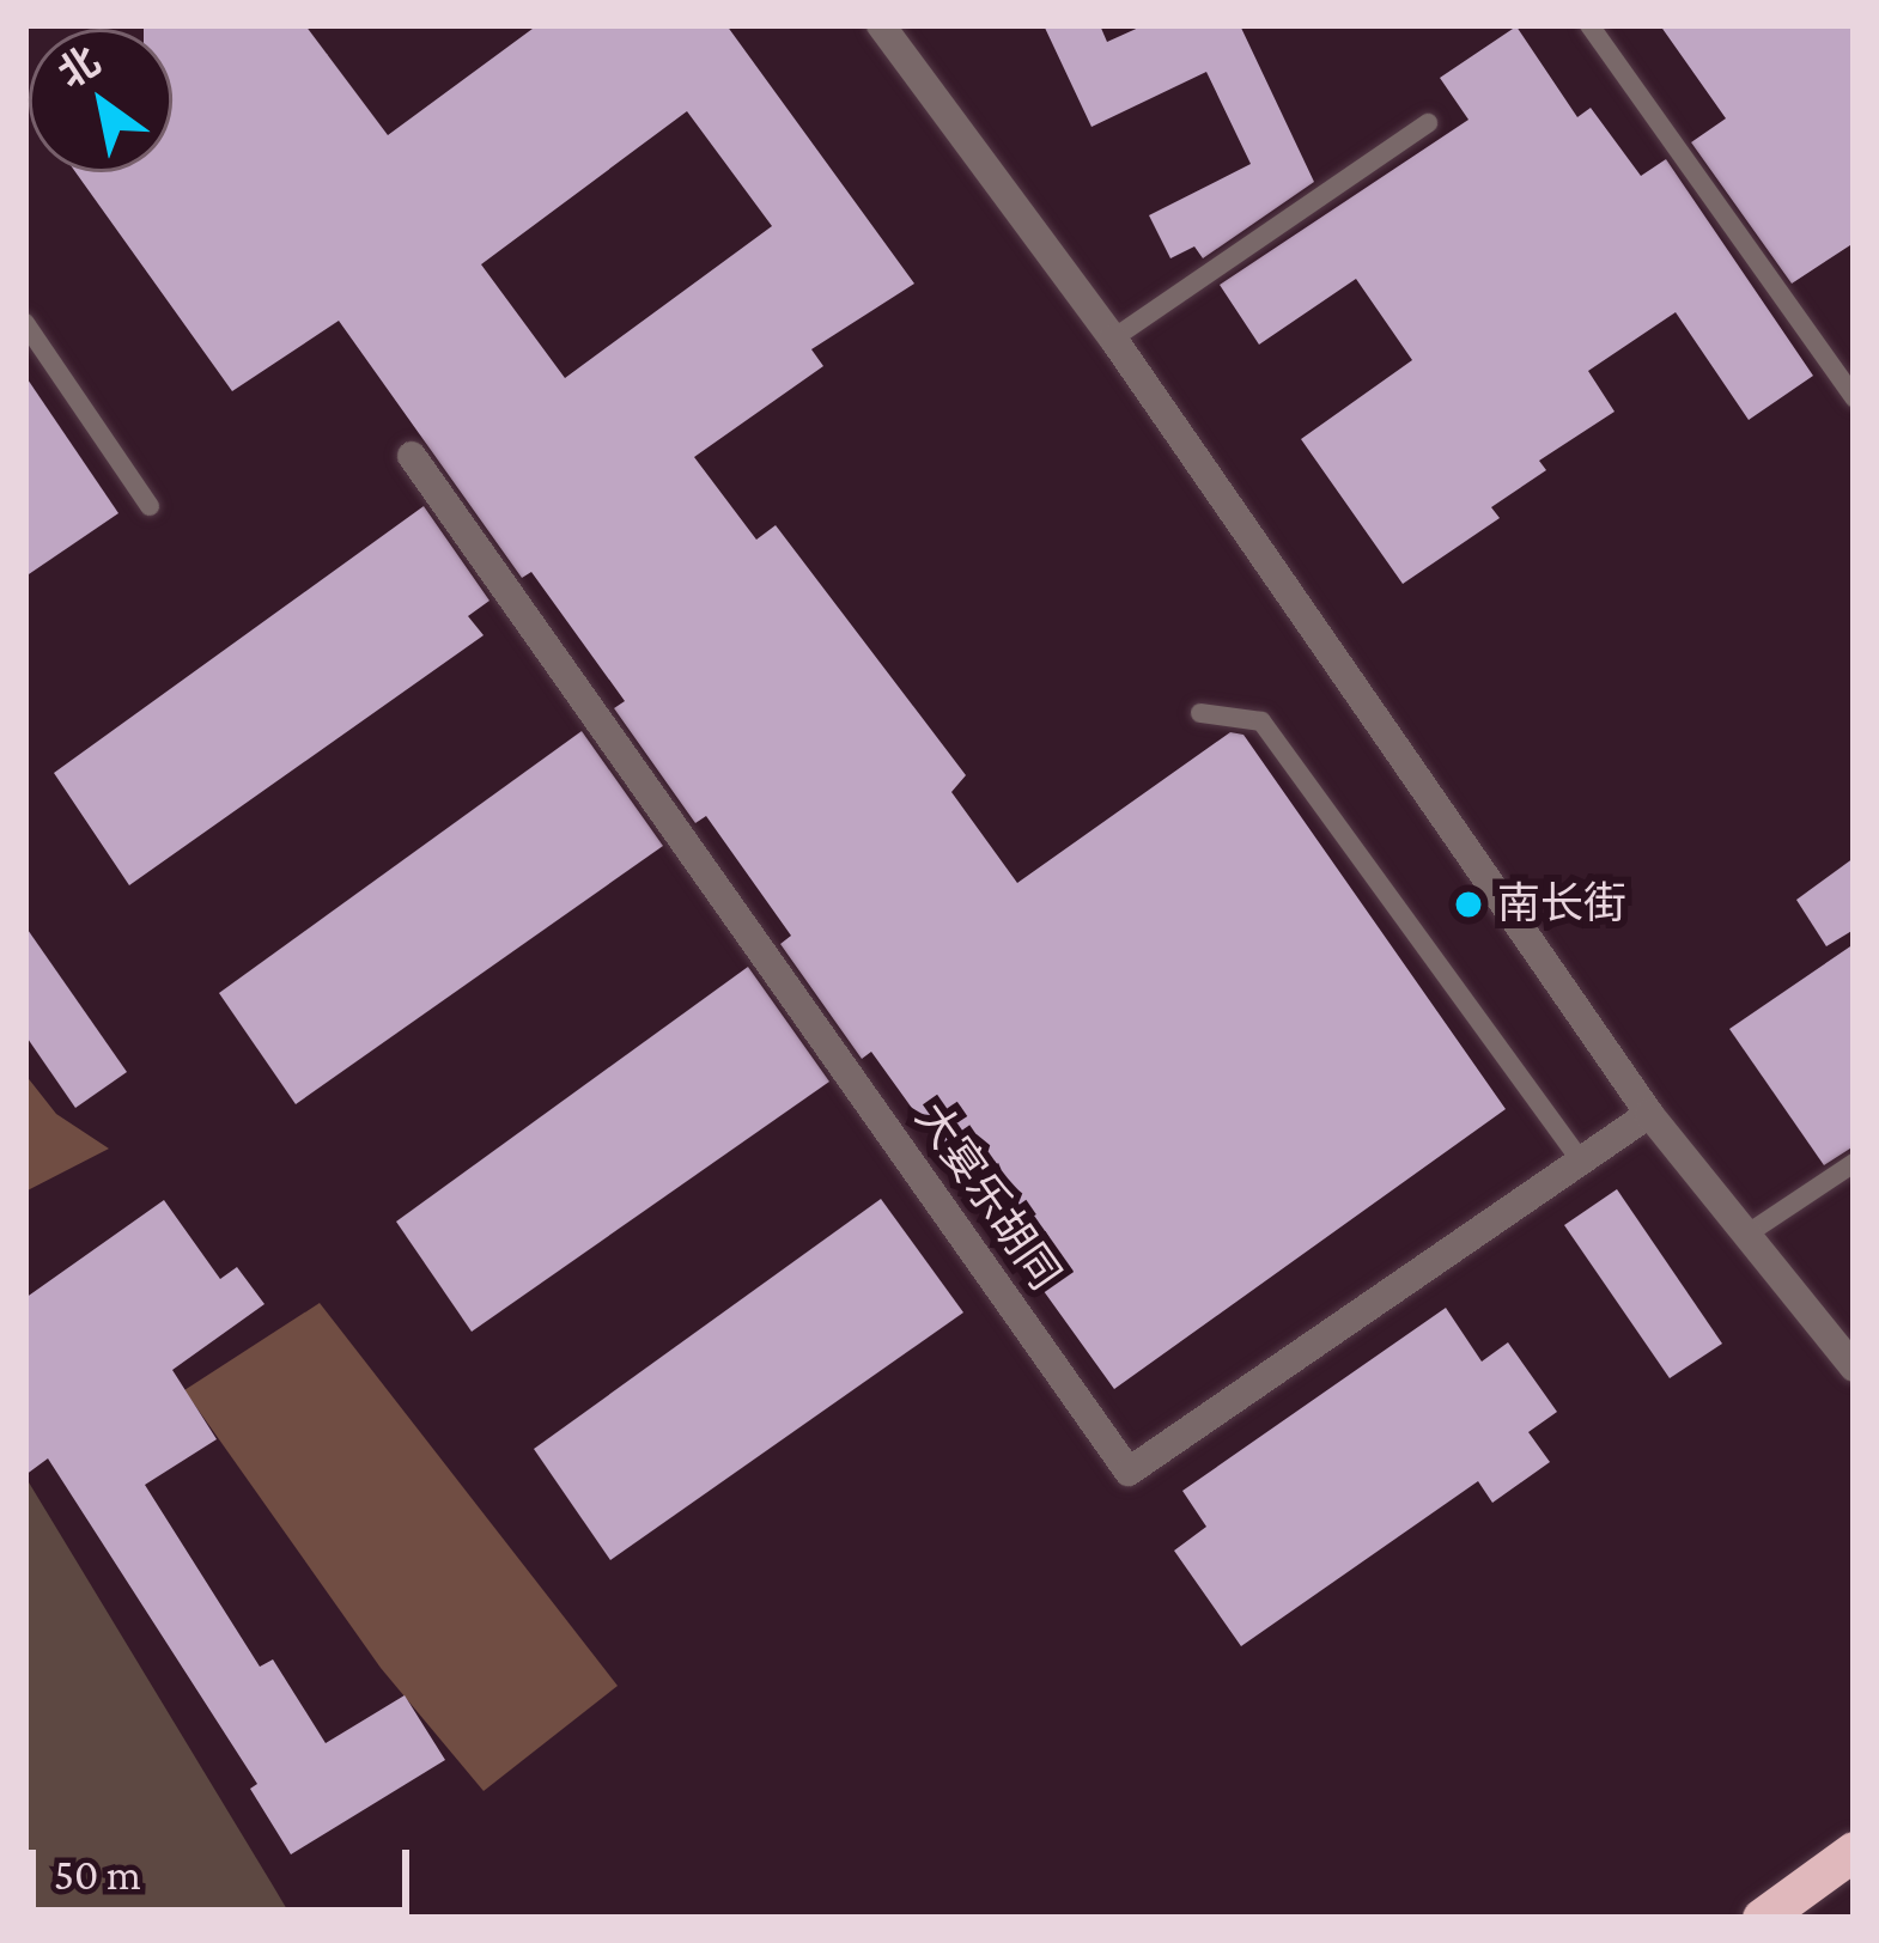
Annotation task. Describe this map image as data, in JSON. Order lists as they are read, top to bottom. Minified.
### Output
{"streets":{"street":["大宴乐胡同"]},"places":["南长街"],"scale_bar":"50 m","north":"top left"}
